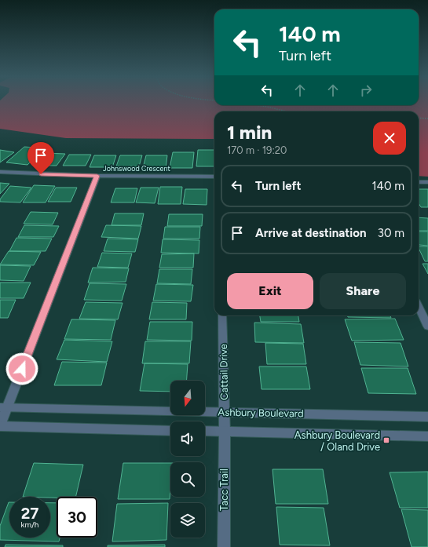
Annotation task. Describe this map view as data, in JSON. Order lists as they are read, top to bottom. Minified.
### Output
{"streets":{"street":["Johnswood Crescent","Cattail Drive","Ashbury Boulevard","Tacc Trail"]},"crossings":[["Cattail Drive","Ashbury Boulevard"],["Cattail Drive","Tacc Trail"]],"places":{"transit":["Ashbury Boulevard / Oland Drive"]},"north":"bottom","page":{"turn":["140 m","Turn left"],"heading":["1 min","170 m · 19:20"],"list":[{"name":"Turn left","value":"140 m"},{"name":"Arrive at destination","value":"30 m"}],"buttons":["Exit","Share"],"speed":"27 km/h","limit":"30"}}
